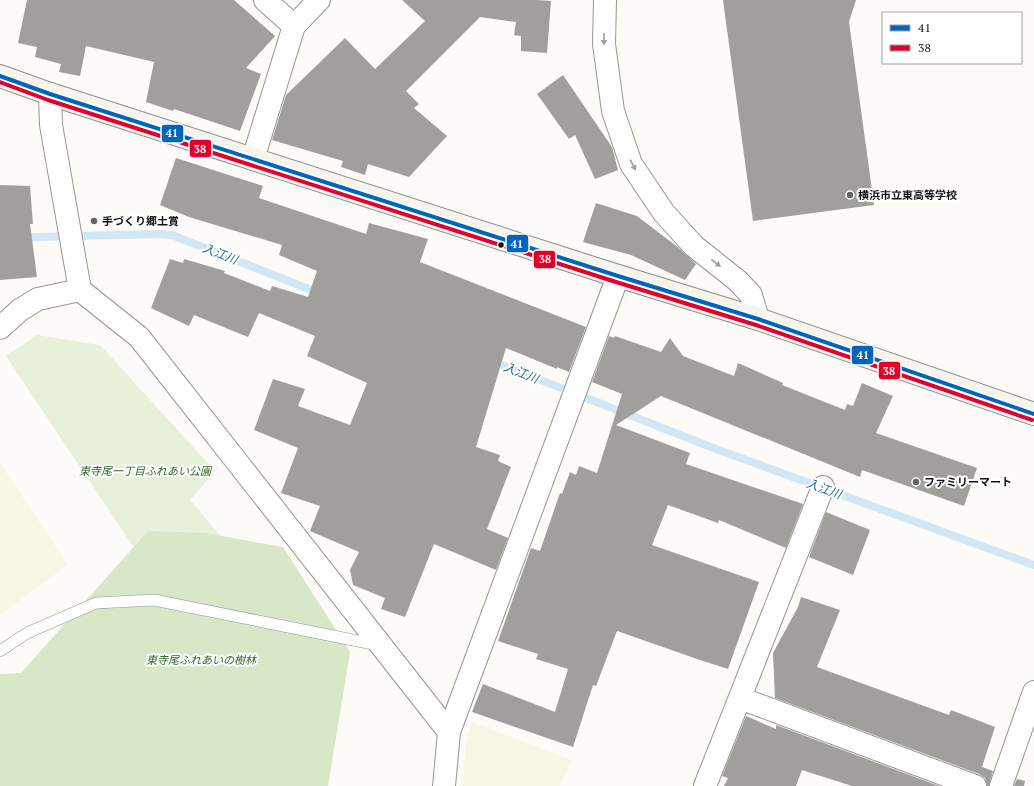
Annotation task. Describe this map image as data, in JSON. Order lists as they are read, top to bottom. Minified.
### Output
{"water":["入江川"],"parks":["東寺尾一丁目ふれあい公園","東寺尾ふれあいの樹林"],"places":["横浜市立東高等学校","手づくり郷土賞","ファミリーマート"],"lines":["transit line 41","transit line 38"],"legend":["41","38"]}
